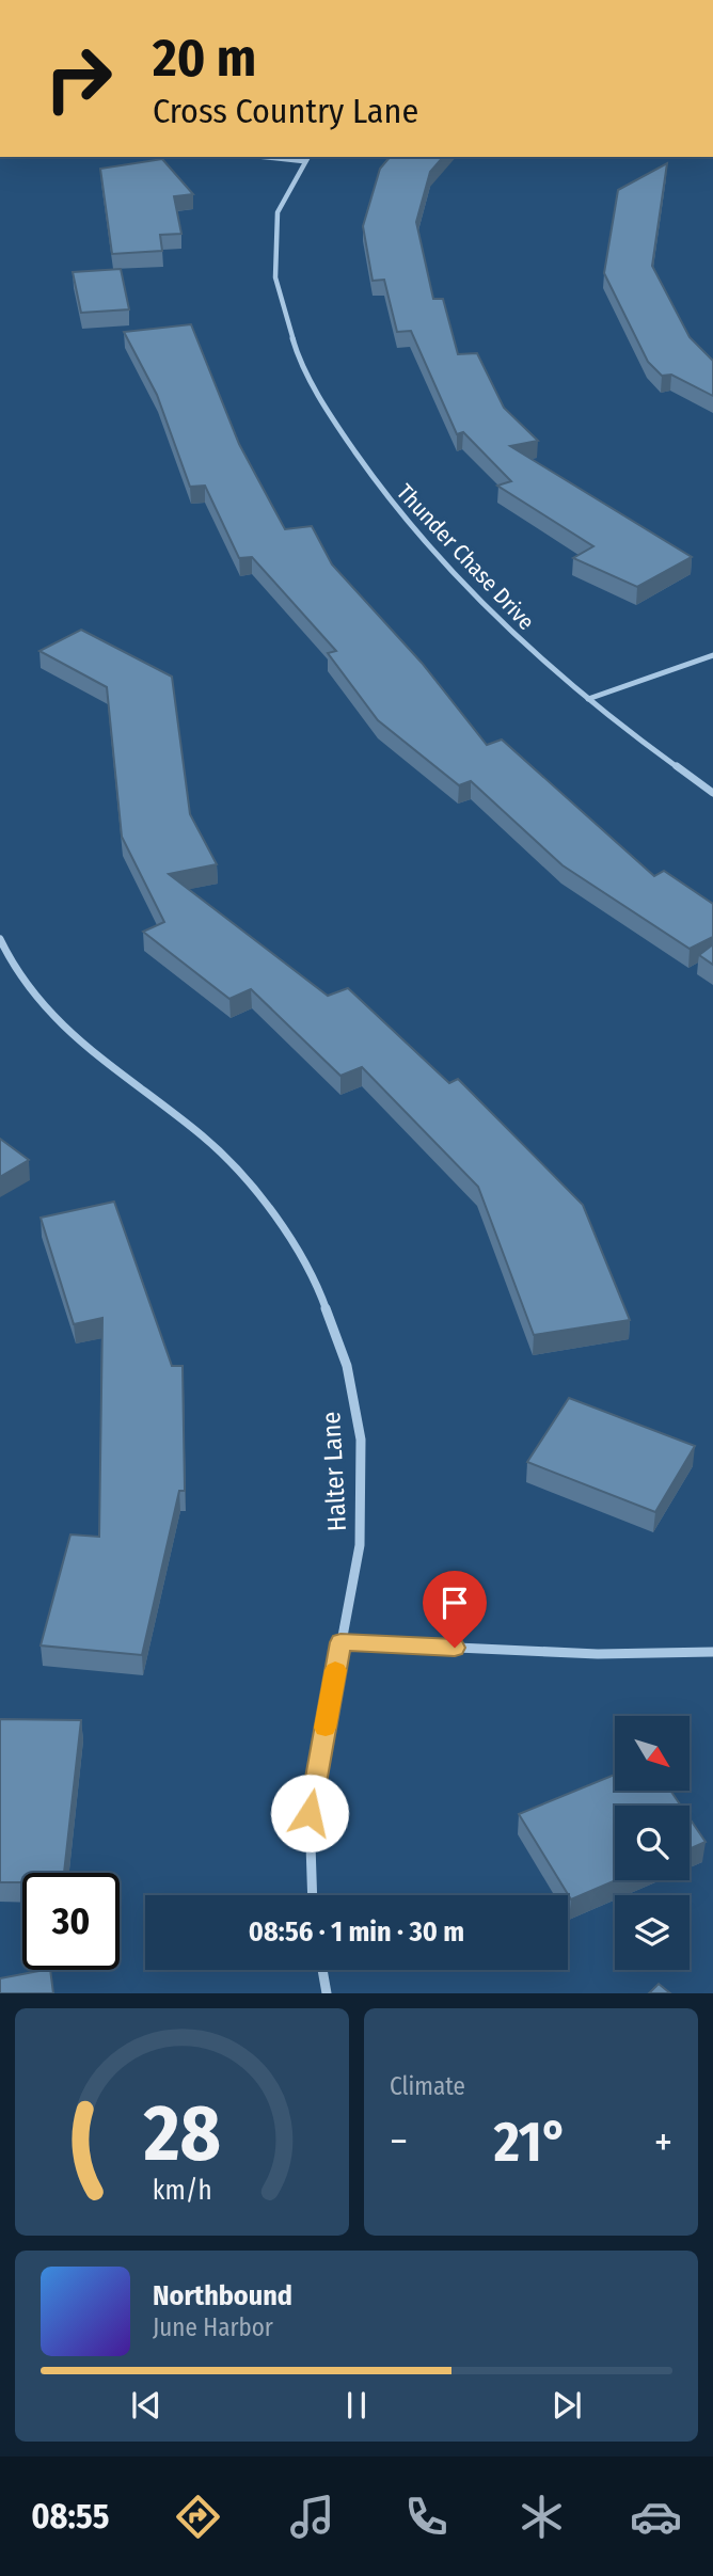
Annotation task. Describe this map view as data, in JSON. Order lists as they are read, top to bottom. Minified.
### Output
{"streets":{"street":["Thunder Chase Drive","Halter Lane"]},"north":"bottom right","page":{"turn":["20 m","Cross Country Lane"],"limit":"30","trip":"08:56 · 1 min · 30 m","tile":"Climate","heat":["−","21°","+"],"song":["Northbound","June Harbor"],"tabs":"08:55","gauge":["28","km/h"]}}
